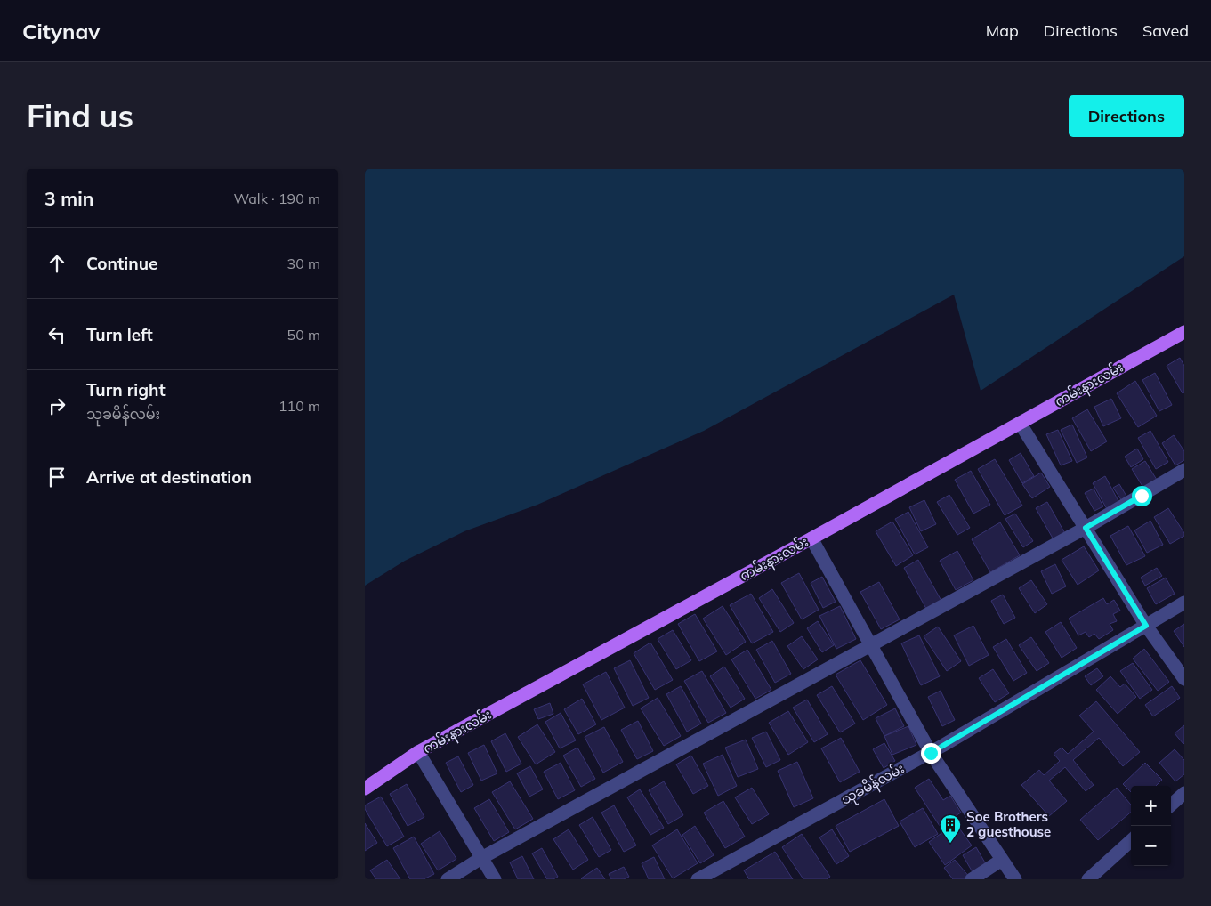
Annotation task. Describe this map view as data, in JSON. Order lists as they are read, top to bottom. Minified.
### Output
{"streets":{"main road":["ကမ်းနားလမ်း"],"street":["သုခမိန်လမ်း"]},"places":{"building":["Soe Brothers 2 guesthouse"]},"page":{"header":"Citynav","nav":["Map","Directions","Saved"],"buttons":"Directions","title":"Find us","heading":["3 min","Walk · 190 m"],"list":[["Continue","30 m"],["Turn left","50 m"],["Turn right","သုခမိန်လမ်း","110 m"],"Arrive at destination"],"map_buttons":["+","−"]}}
